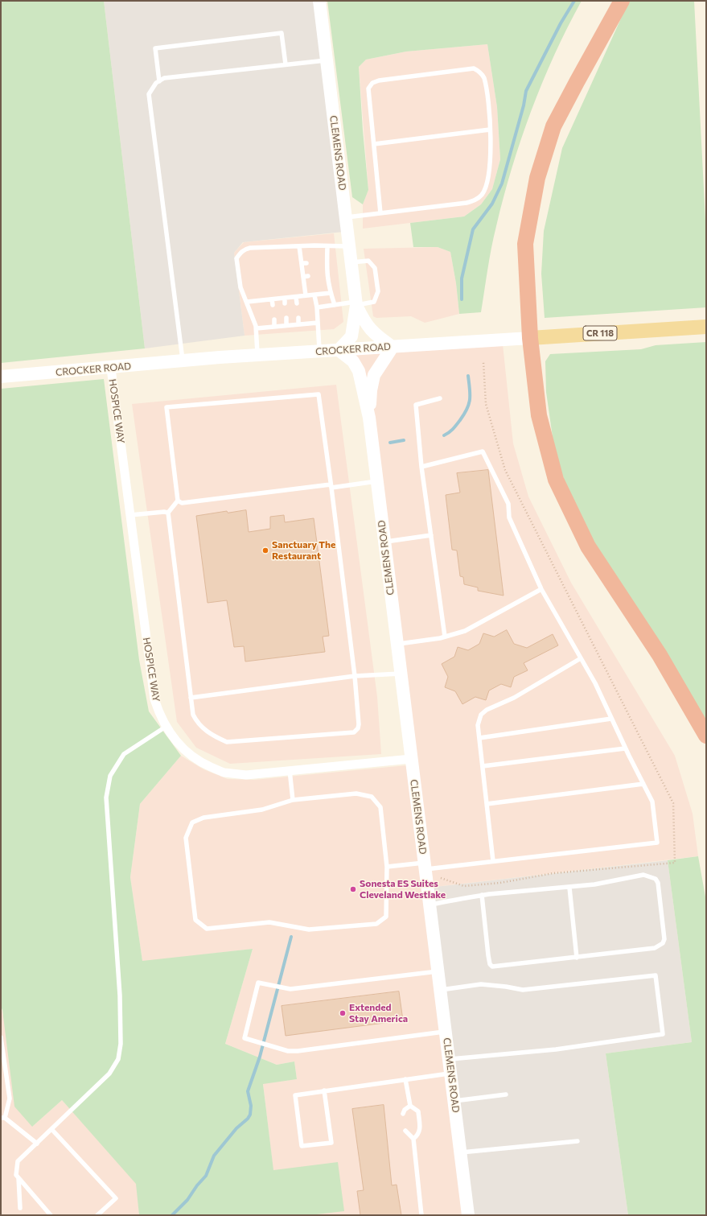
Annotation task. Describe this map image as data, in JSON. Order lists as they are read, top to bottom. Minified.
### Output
{"streets":{"main road":["CR 118","CROCKER ROAD"],"street":["CLEMENS ROAD","HOSPICE WAY"]},"crossings":[["CLEMENS ROAD","CROCKER ROAD"],["CLEMENS ROAD","HOSPICE WAY"],["CROCKER ROAD","HOSPICE WAY"]],"places":["Sanctuary The Restaurant","Sonesta ES Suites Cleveland Westlake","Extended Stay America"]}
